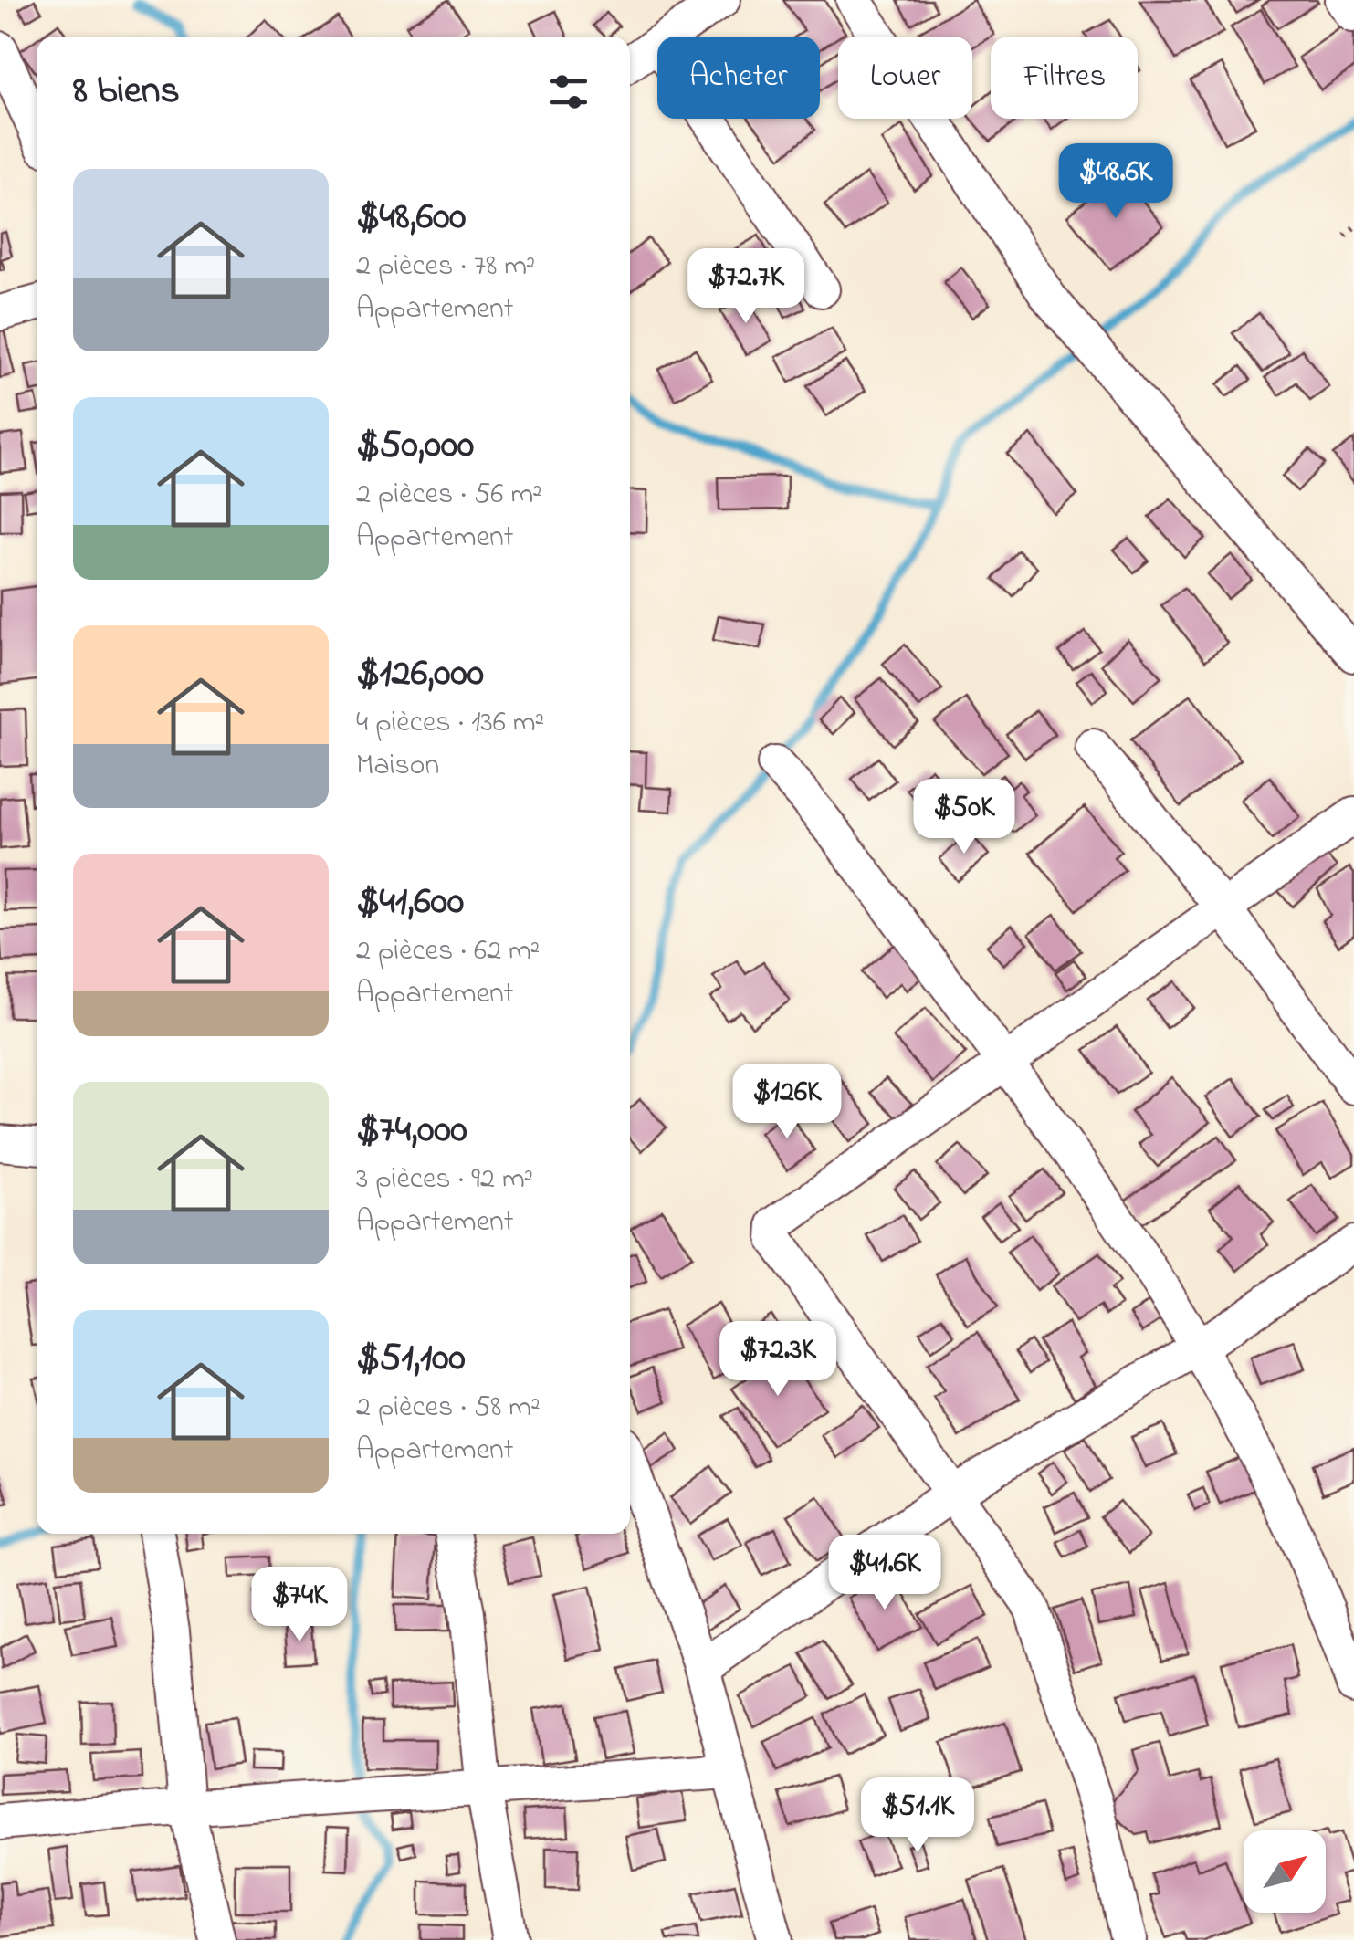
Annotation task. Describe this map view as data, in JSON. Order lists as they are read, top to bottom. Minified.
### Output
{"north":"top right","page":{"chip":["Acheter","Louer","Filtres"],"heading":"8 biens","price":["$48.6K","$72.7K","$50K","$126K","$72.3K","$41.6K","$74K","$51.1K"],"list":[{"name":"$48,600","note":"2 pièces · 78 m² · Appartement"},{"name":"$50,000","note":"2 pièces · 56 m² · Appartement"},{"name":"$126,000","note":"4 pièces · 136 m² · Maison"},{"name":"$41,600","note":"2 pièces · 62 m² · Appartement"},{"name":"$74,000","note":"3 pièces · 92 m² · Appartement"},{"name":"$51,100","note":"2 pièces · 58 m² · Appartement"}]}}
